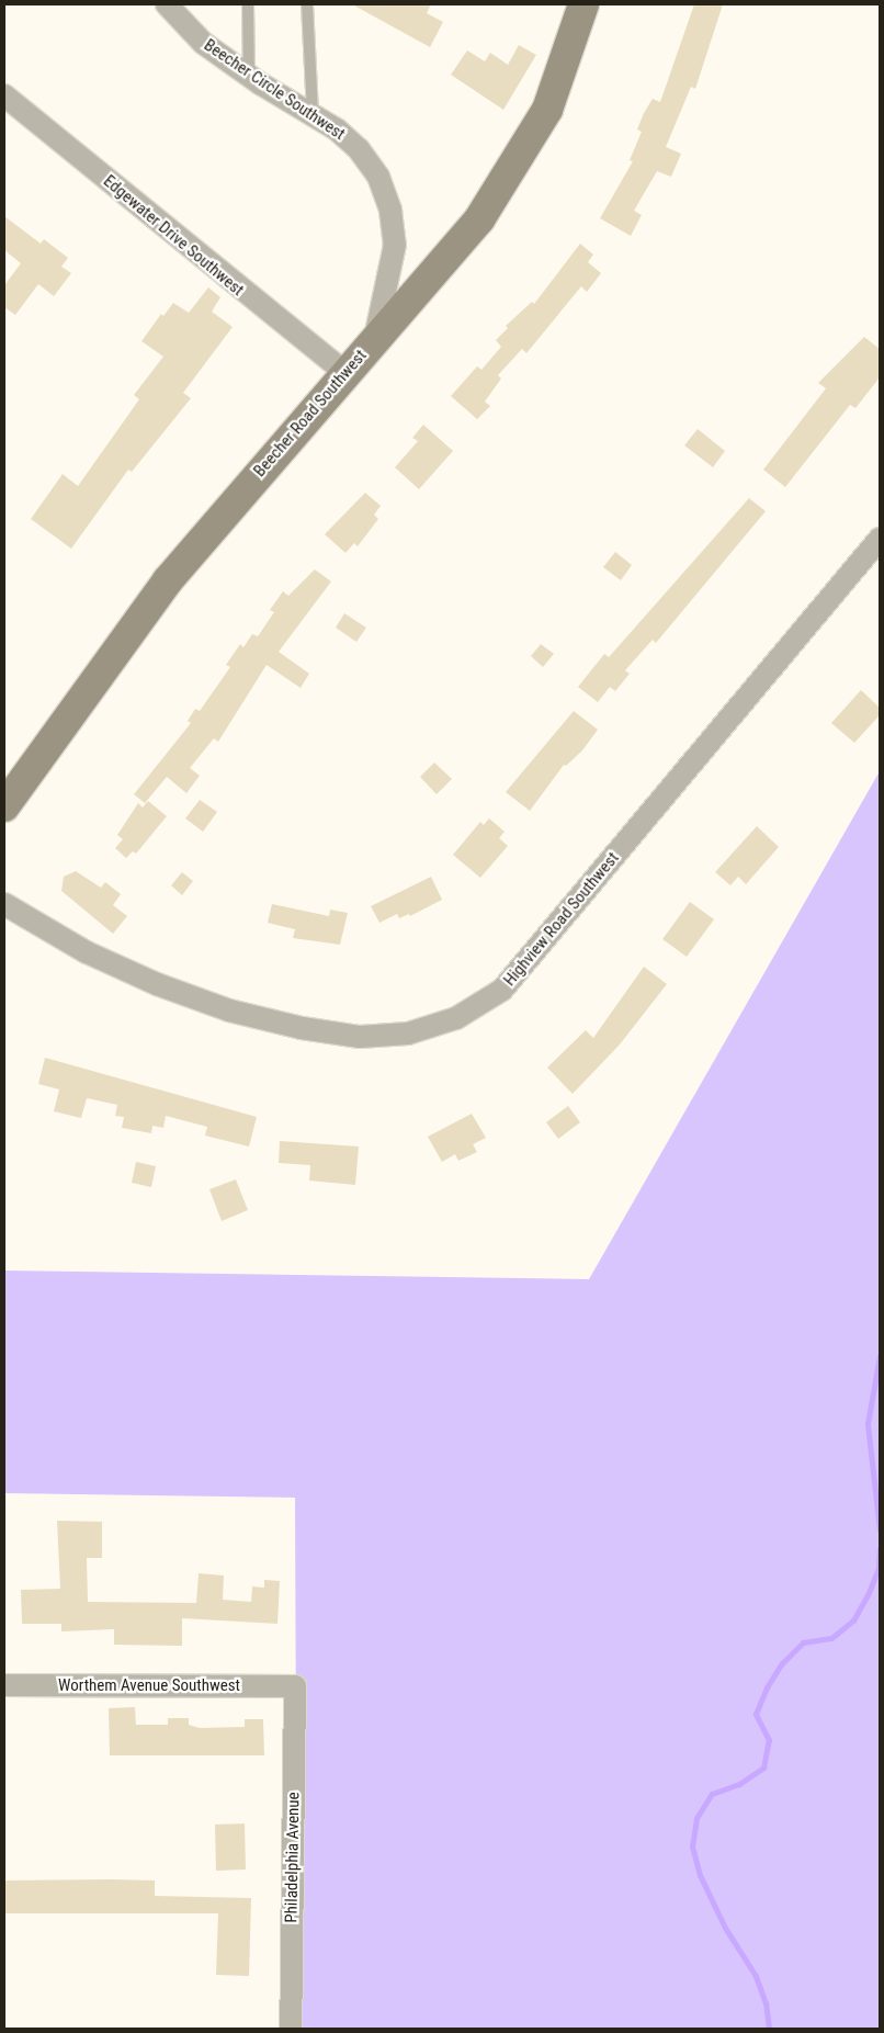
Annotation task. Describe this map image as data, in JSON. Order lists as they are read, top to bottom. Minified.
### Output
{"streets":{"street":["Beecher Circle Southwest","Edgewater Drive Southwest","Beecher Road Southwest","Highview Road Southwest","Worthem Avenue Southwest","Philadelphia Avenue"]},"crossings":[["Beecher Circle Southwest","Beecher Road Southwest"],["Edgewater Drive Southwest","Beecher Road Southwest"],["Worthem Avenue Southwest","Philadelphia Avenue"]]}
